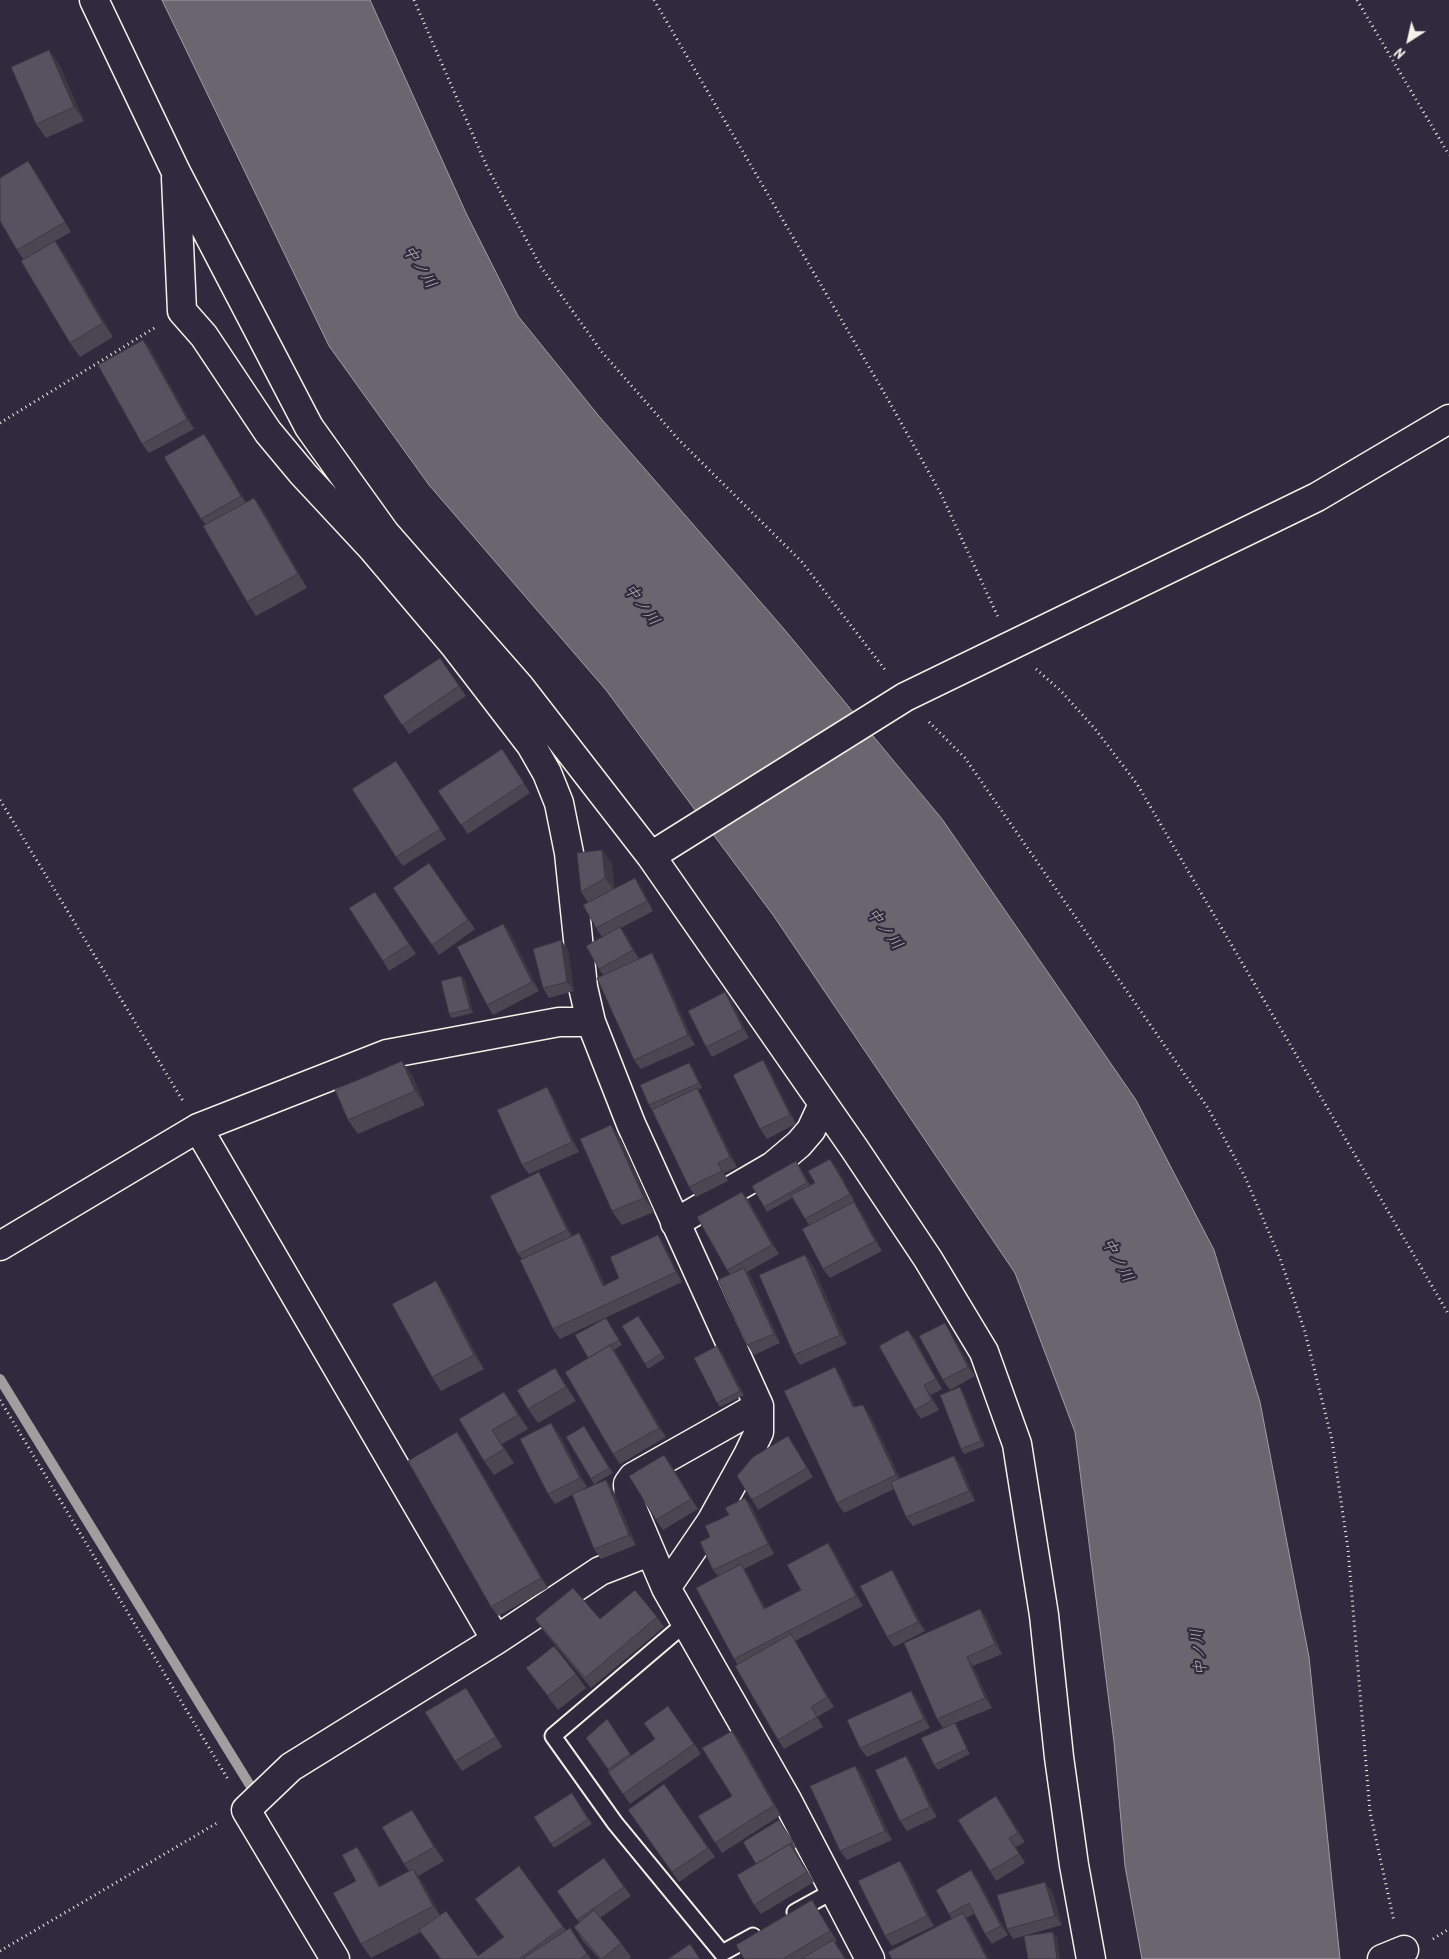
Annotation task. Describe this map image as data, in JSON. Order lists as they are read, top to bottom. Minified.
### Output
{"water":["中ノ川"],"north":"bottom left"}
